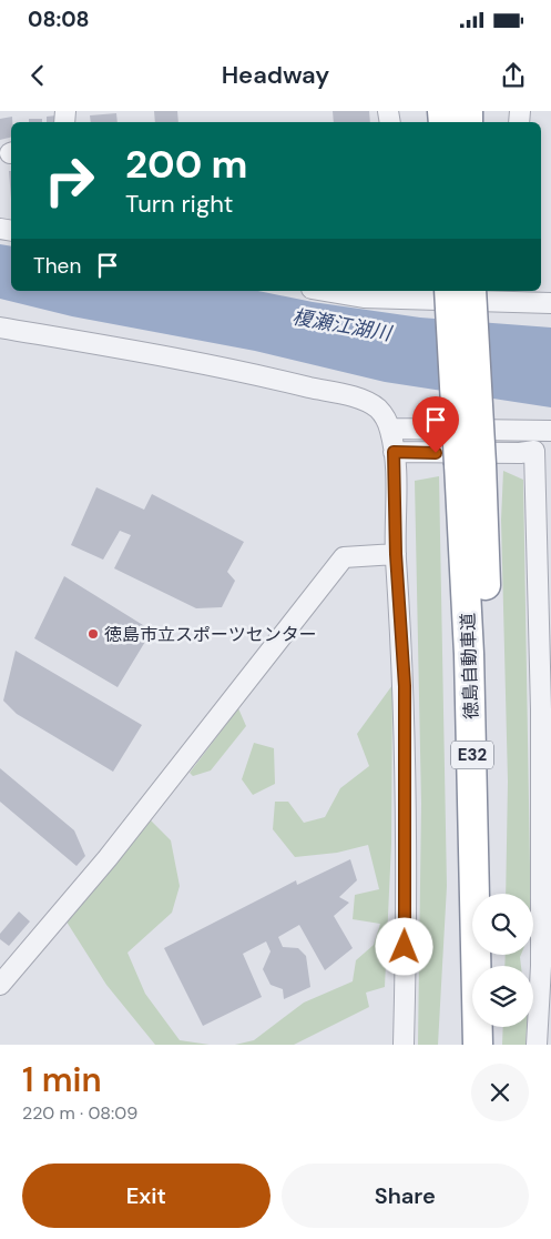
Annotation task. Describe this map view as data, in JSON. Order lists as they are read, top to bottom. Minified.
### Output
{"streets":{"highway":["徳島自動車道","E32"]},"water":["榎瀬江湖川"],"places":["徳島市立スポーツセンター"],"page":{"status":"08:08","header":"Headway","turn":["200 m","Turn right"],"then":"Then","heading":["1 min","220 m · 08:09"],"buttons":["Exit","Share"]}}
